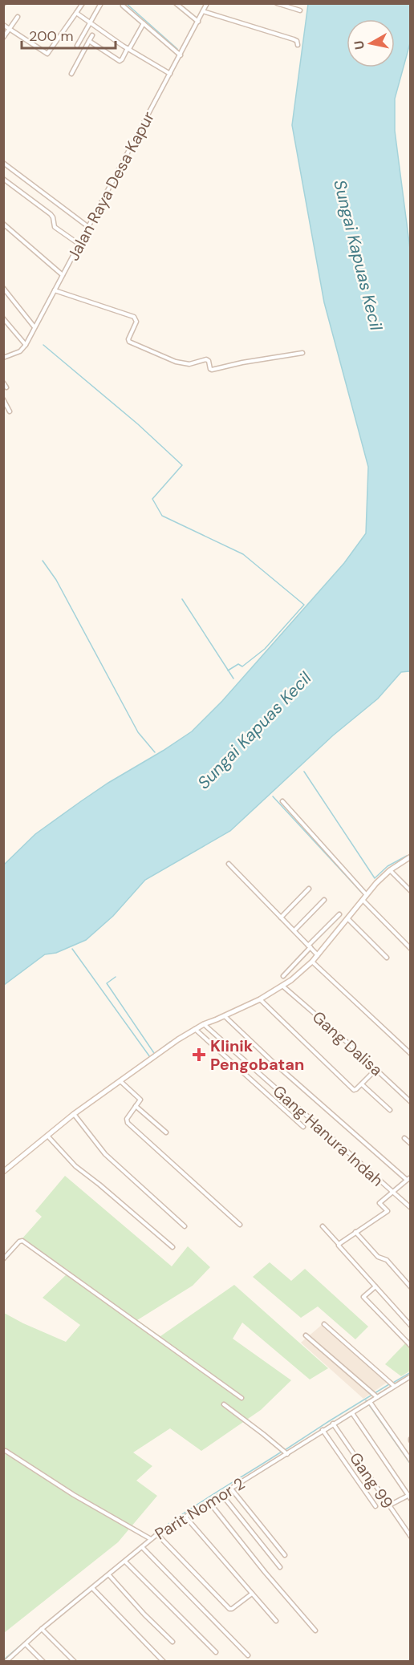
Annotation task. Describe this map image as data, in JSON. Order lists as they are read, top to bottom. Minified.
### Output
{"streets":{"street":["Jalan Raya Desa Kapur","Gang Dalisa","Gang Hanura Indah","Gang 99","Parit Nomor 2"]},"crossings":[["Gang 99","Parit Nomor 2"]],"water":["Sungai Kapuas Kecil"],"places":{"health":["Klinik Pengobatan"]},"scale_bar":"200 m","north":"left"}
